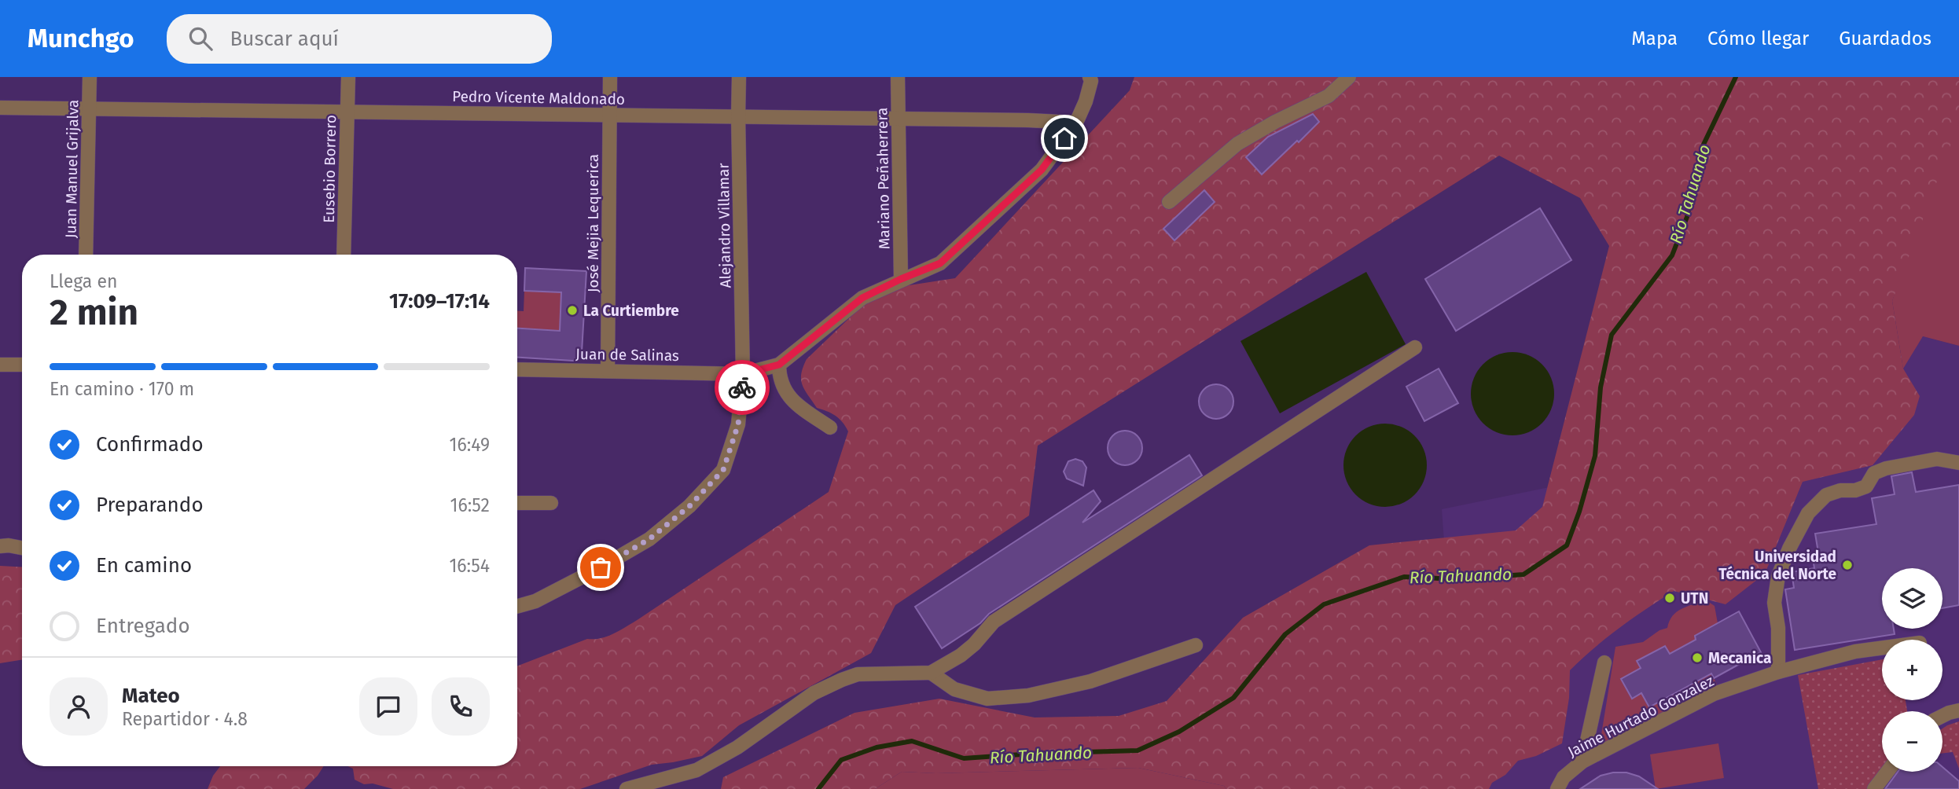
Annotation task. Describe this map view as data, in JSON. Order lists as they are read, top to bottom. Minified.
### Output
{"streets":{"street":["Pedro Vicente Maldonado","Juan Manuel Grijalva","Eusebio Borrero","Mariano Peñaherrera","José Mejia Lequerica","Alejandro Villamar","Juan de Salinas","Jaime Hurtado Gonzalez"]},"crossings":[["Pedro Vicente Maldonado","Juan Manuel Grijalva"],["Pedro Vicente Maldonado","Eusebio Borrero"],["Pedro Vicente Maldonado","Mariano Peñaherrera"],["Pedro Vicente Maldonado","José Mejia Lequerica"],["Pedro Vicente Maldonado","Alejandro Villamar"],["José Mejia Lequerica","Juan de Salinas"],["Alejandro Villamar","Juan de Salinas"]],"water":["Río Tahuando"],"places":["La Curtiembre","Universidad Técnica del Norte","UTN","Mecanica"],"page":{"header":"Munchgo","search":"Buscar aquí","nav":["Mapa","Cómo llegar","Guardados"],"heading":["2 min","Llega en","17:09–17:14"],"panel":["Mateo","Repartidor · 4.8"],"bar":"En camino · 170 m","list":[["Confirmado","16:49"],["Preparando","16:52"],["En camino","16:54"],"Entregado"],"map_buttons":["+","−"]}}
